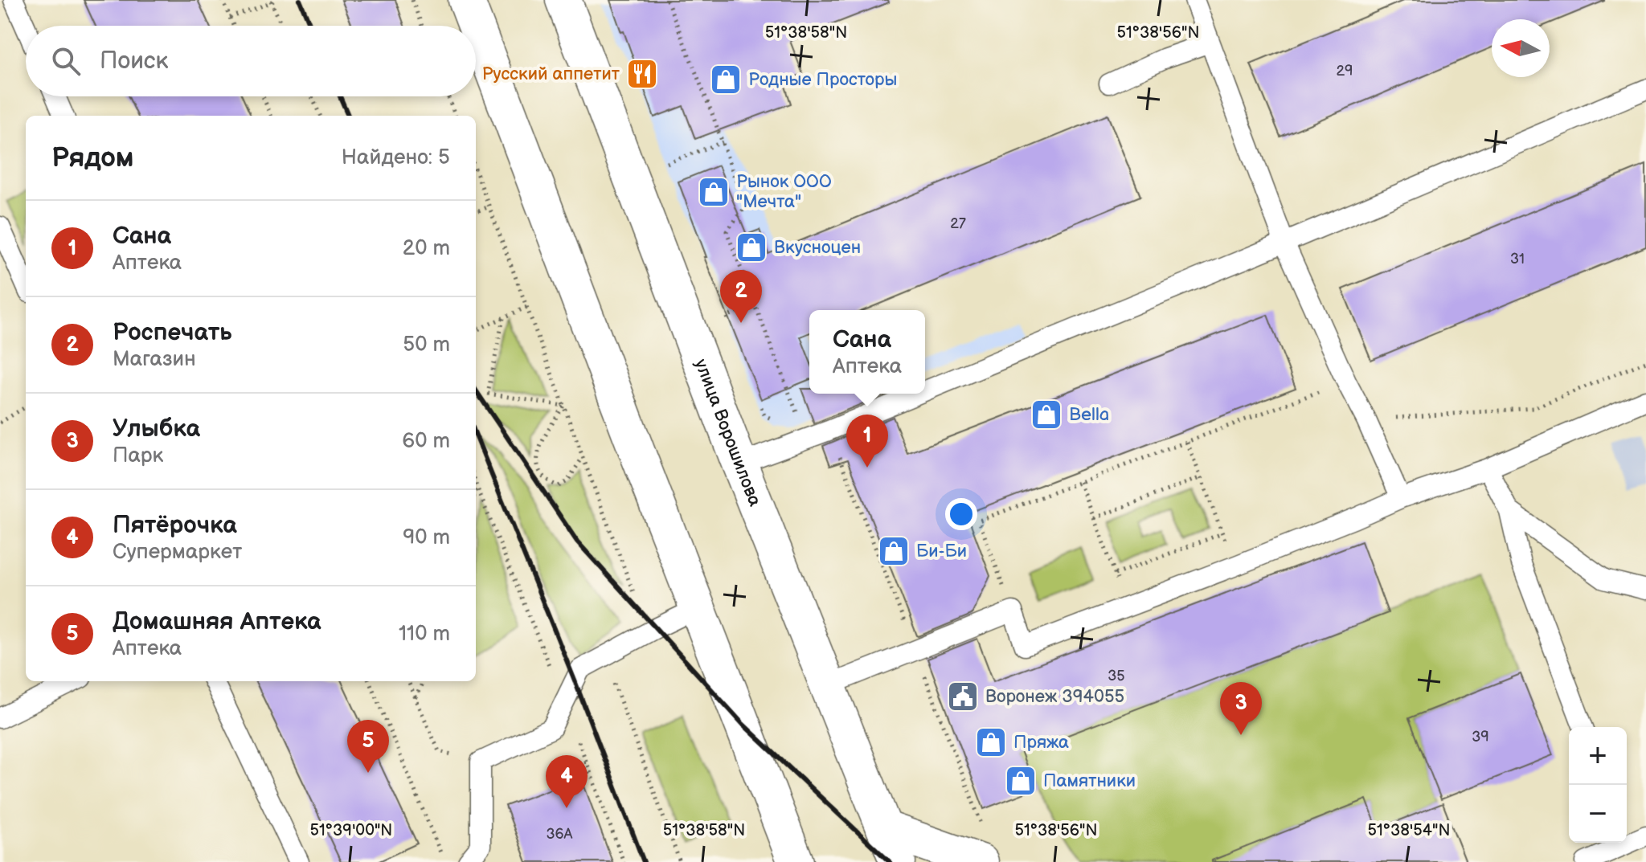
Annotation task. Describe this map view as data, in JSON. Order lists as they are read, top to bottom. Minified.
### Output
{"streets":{"main road":["улица Ворошилова"]},"places":{"restaurant":["Русский аппетит"],"shop":["Родные Просторы","Рынок ООО \"Мечта\"","Вкусноцен","Bella","Би-Би","Пряжа","Памятники"],"public building":["Воронеж 394055"]},"house_numbers":["29","27","31","35","39","36А"],"north":"left","page":{"search":"Поиск","heading":["Рядом","Найдено: 5"],"list":[{"mark":"1","name":"Сана","note":"Аптека","value":"20 m"},{"mark":"2","name":"Роспечать","note":"Магазин","value":"50 m"},{"mark":"3","name":"Улыбка","note":"Парк","value":"60 m"},{"mark":"4","name":"Пятёрочка","note":"Супермаркет","value":"90 m"},{"mark":"5","name":"Домашняя Аптека","note":"Аптека","value":"110 m"}],"pins":["2","1","3","5","4"],"popup":["Сана","Аптека"],"map_buttons":["+","−"]},"coordinates":["51°38'58\"N","51°38'56\"N","51°39'00\"N","51°38'54\"N"]}
